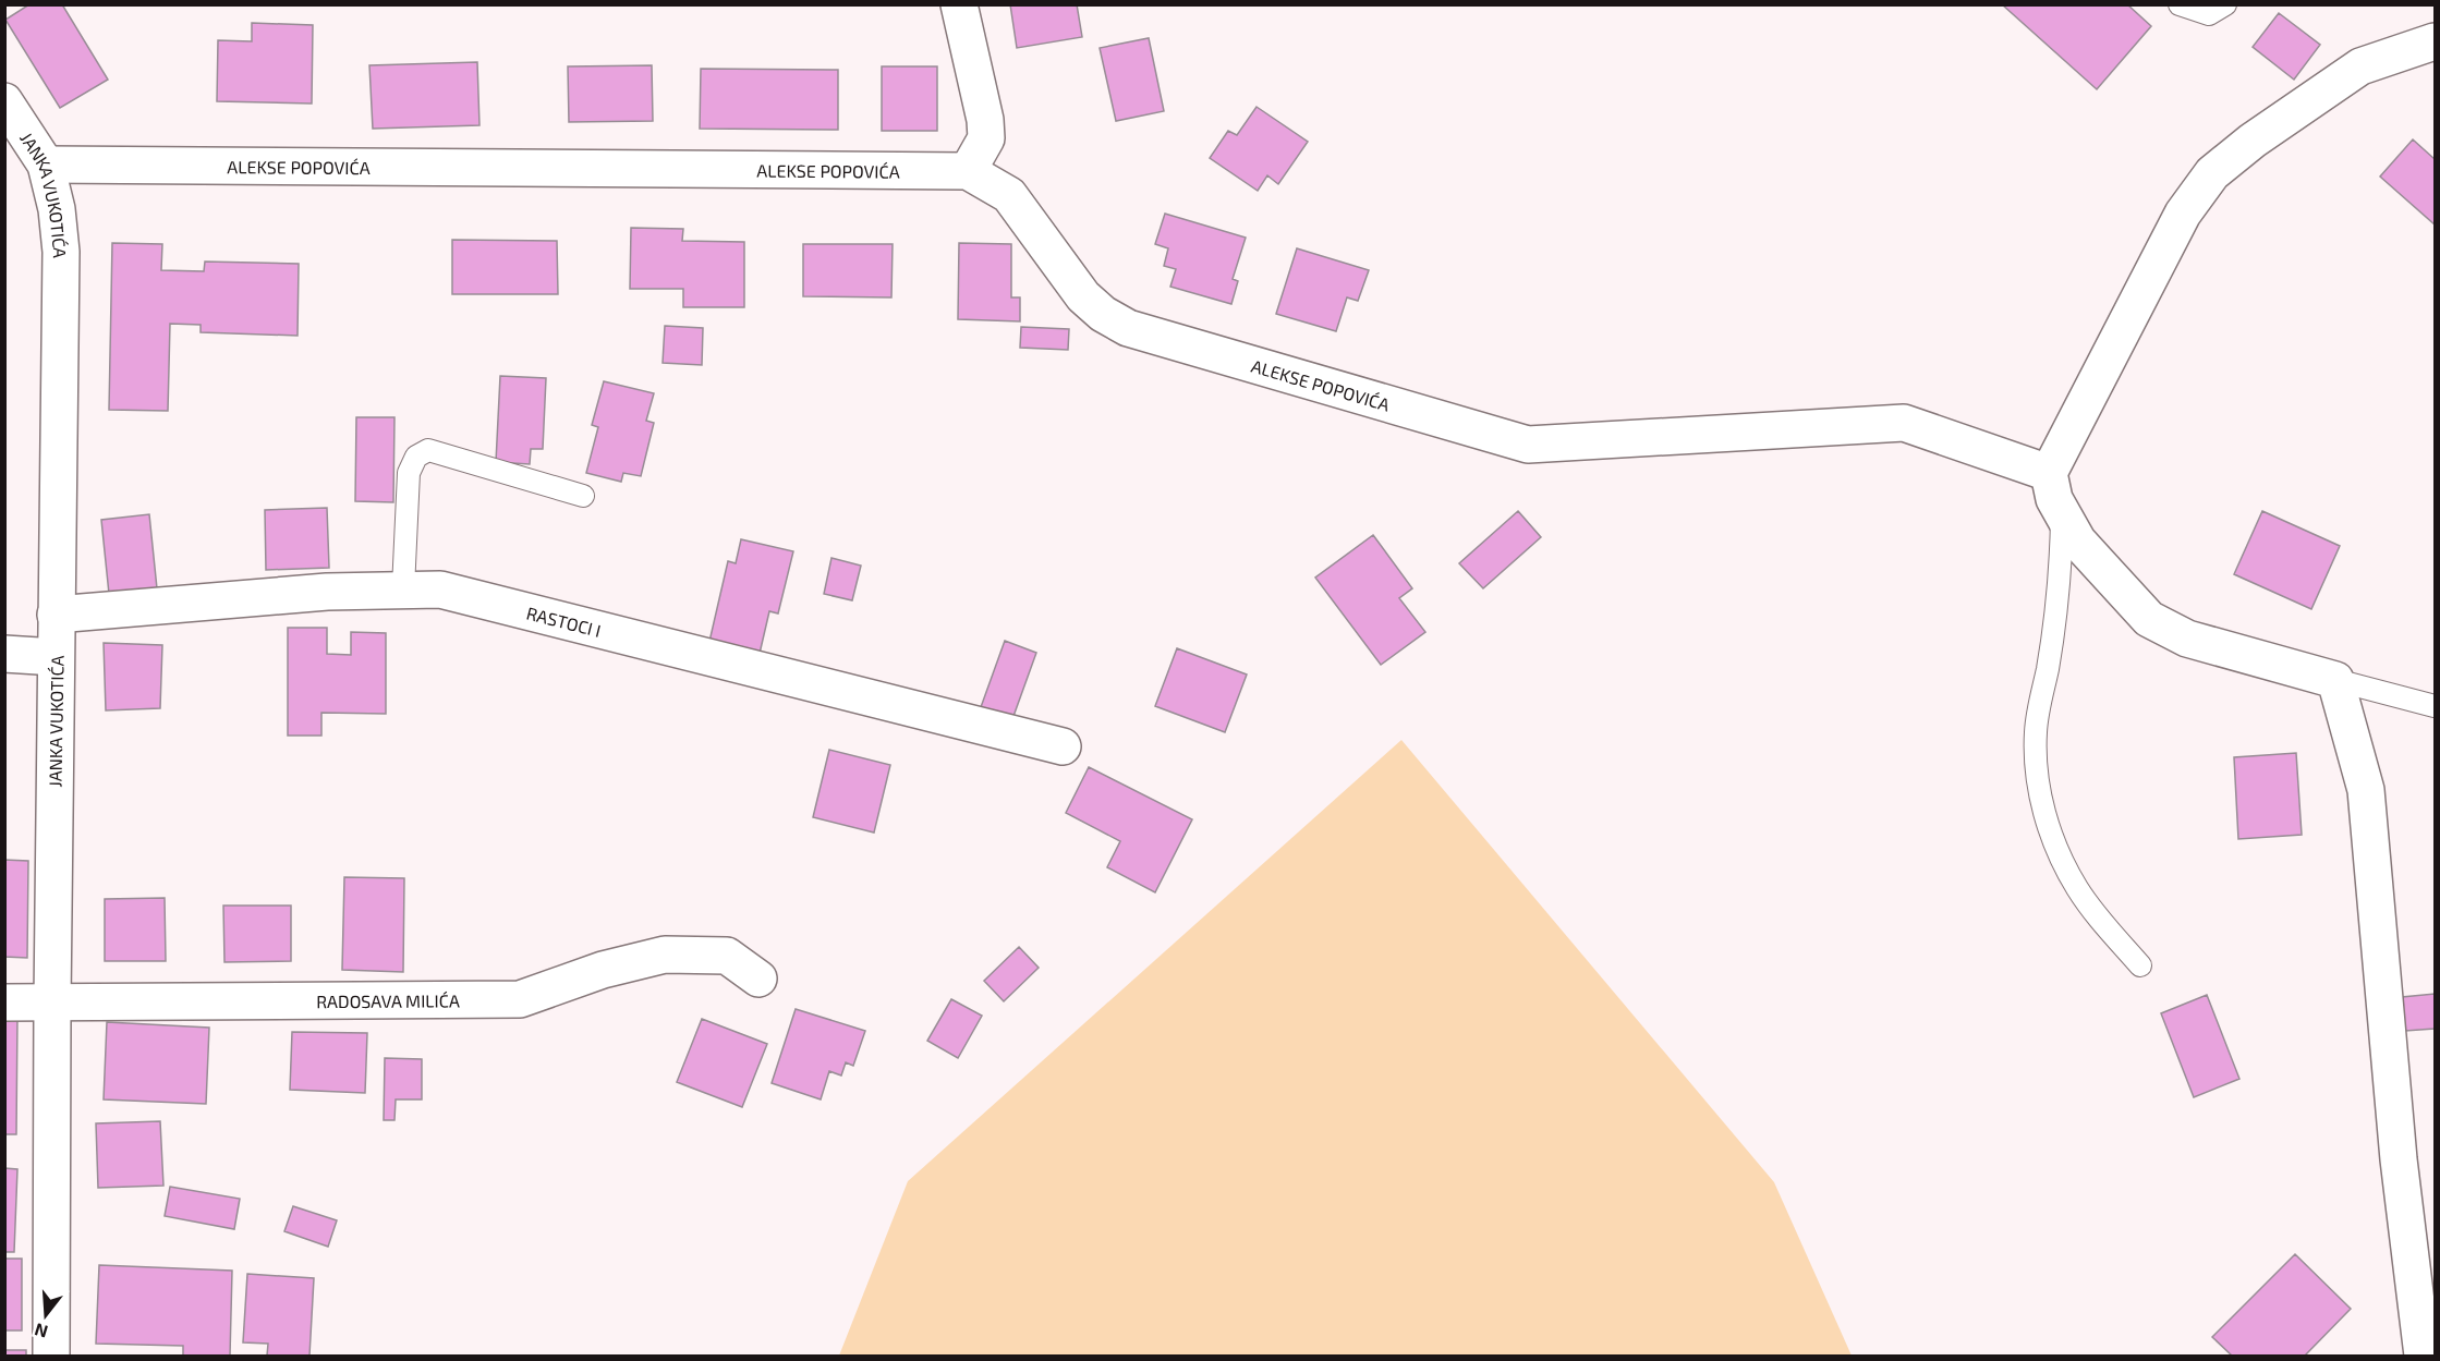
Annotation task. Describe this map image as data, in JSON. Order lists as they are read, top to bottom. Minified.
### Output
{"streets":{"street":["ALEKSE POPOVIĆA","JANKA VUKOTIĆA","RASTOCI I","RADOSAVA MILIĆA"]},"crossings":[["ALEKSE POPOVIĆA","JANKA VUKOTIĆA"],["JANKA VUKOTIĆA","RASTOCI I"],["JANKA VUKOTIĆA","RADOSAVA MILIĆA"]],"north":"bottom"}
